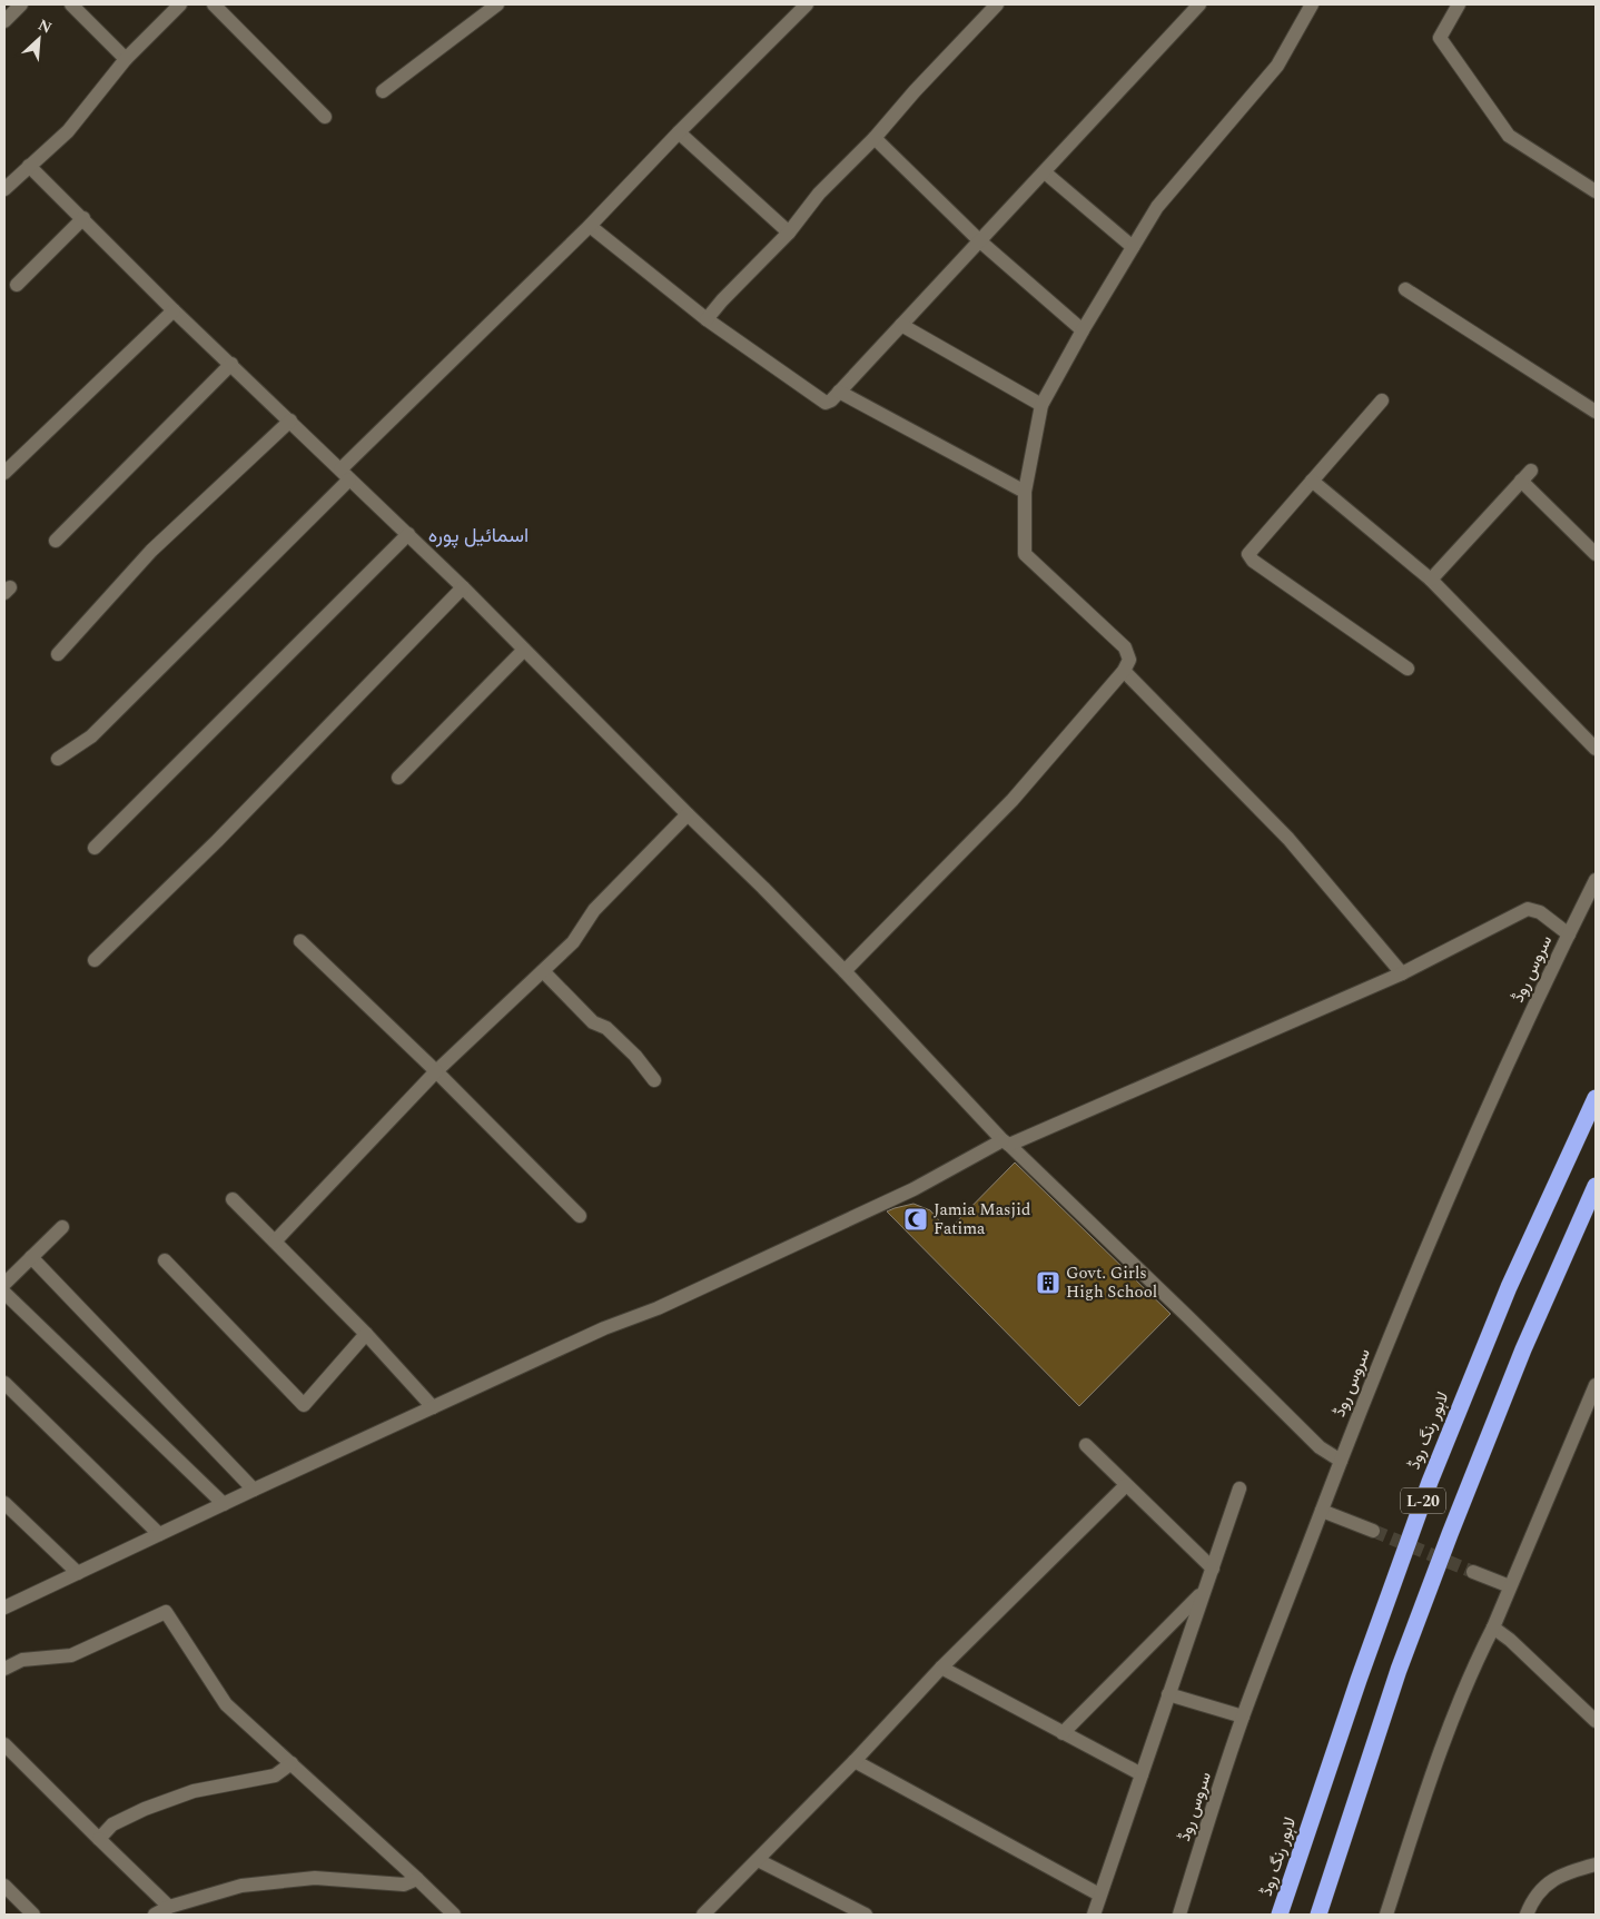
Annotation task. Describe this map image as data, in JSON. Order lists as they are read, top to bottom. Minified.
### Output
{"streets":{"highway":["لاہور رنگ روڈ","L-20"],"street":["سروس روڈ"]},"districts":["اسمائیل پورہ"],"places":{"mosque":["Jamia Masjid Fatima"],"building":["Govt. Girls High School"]},"north":"top right"}
